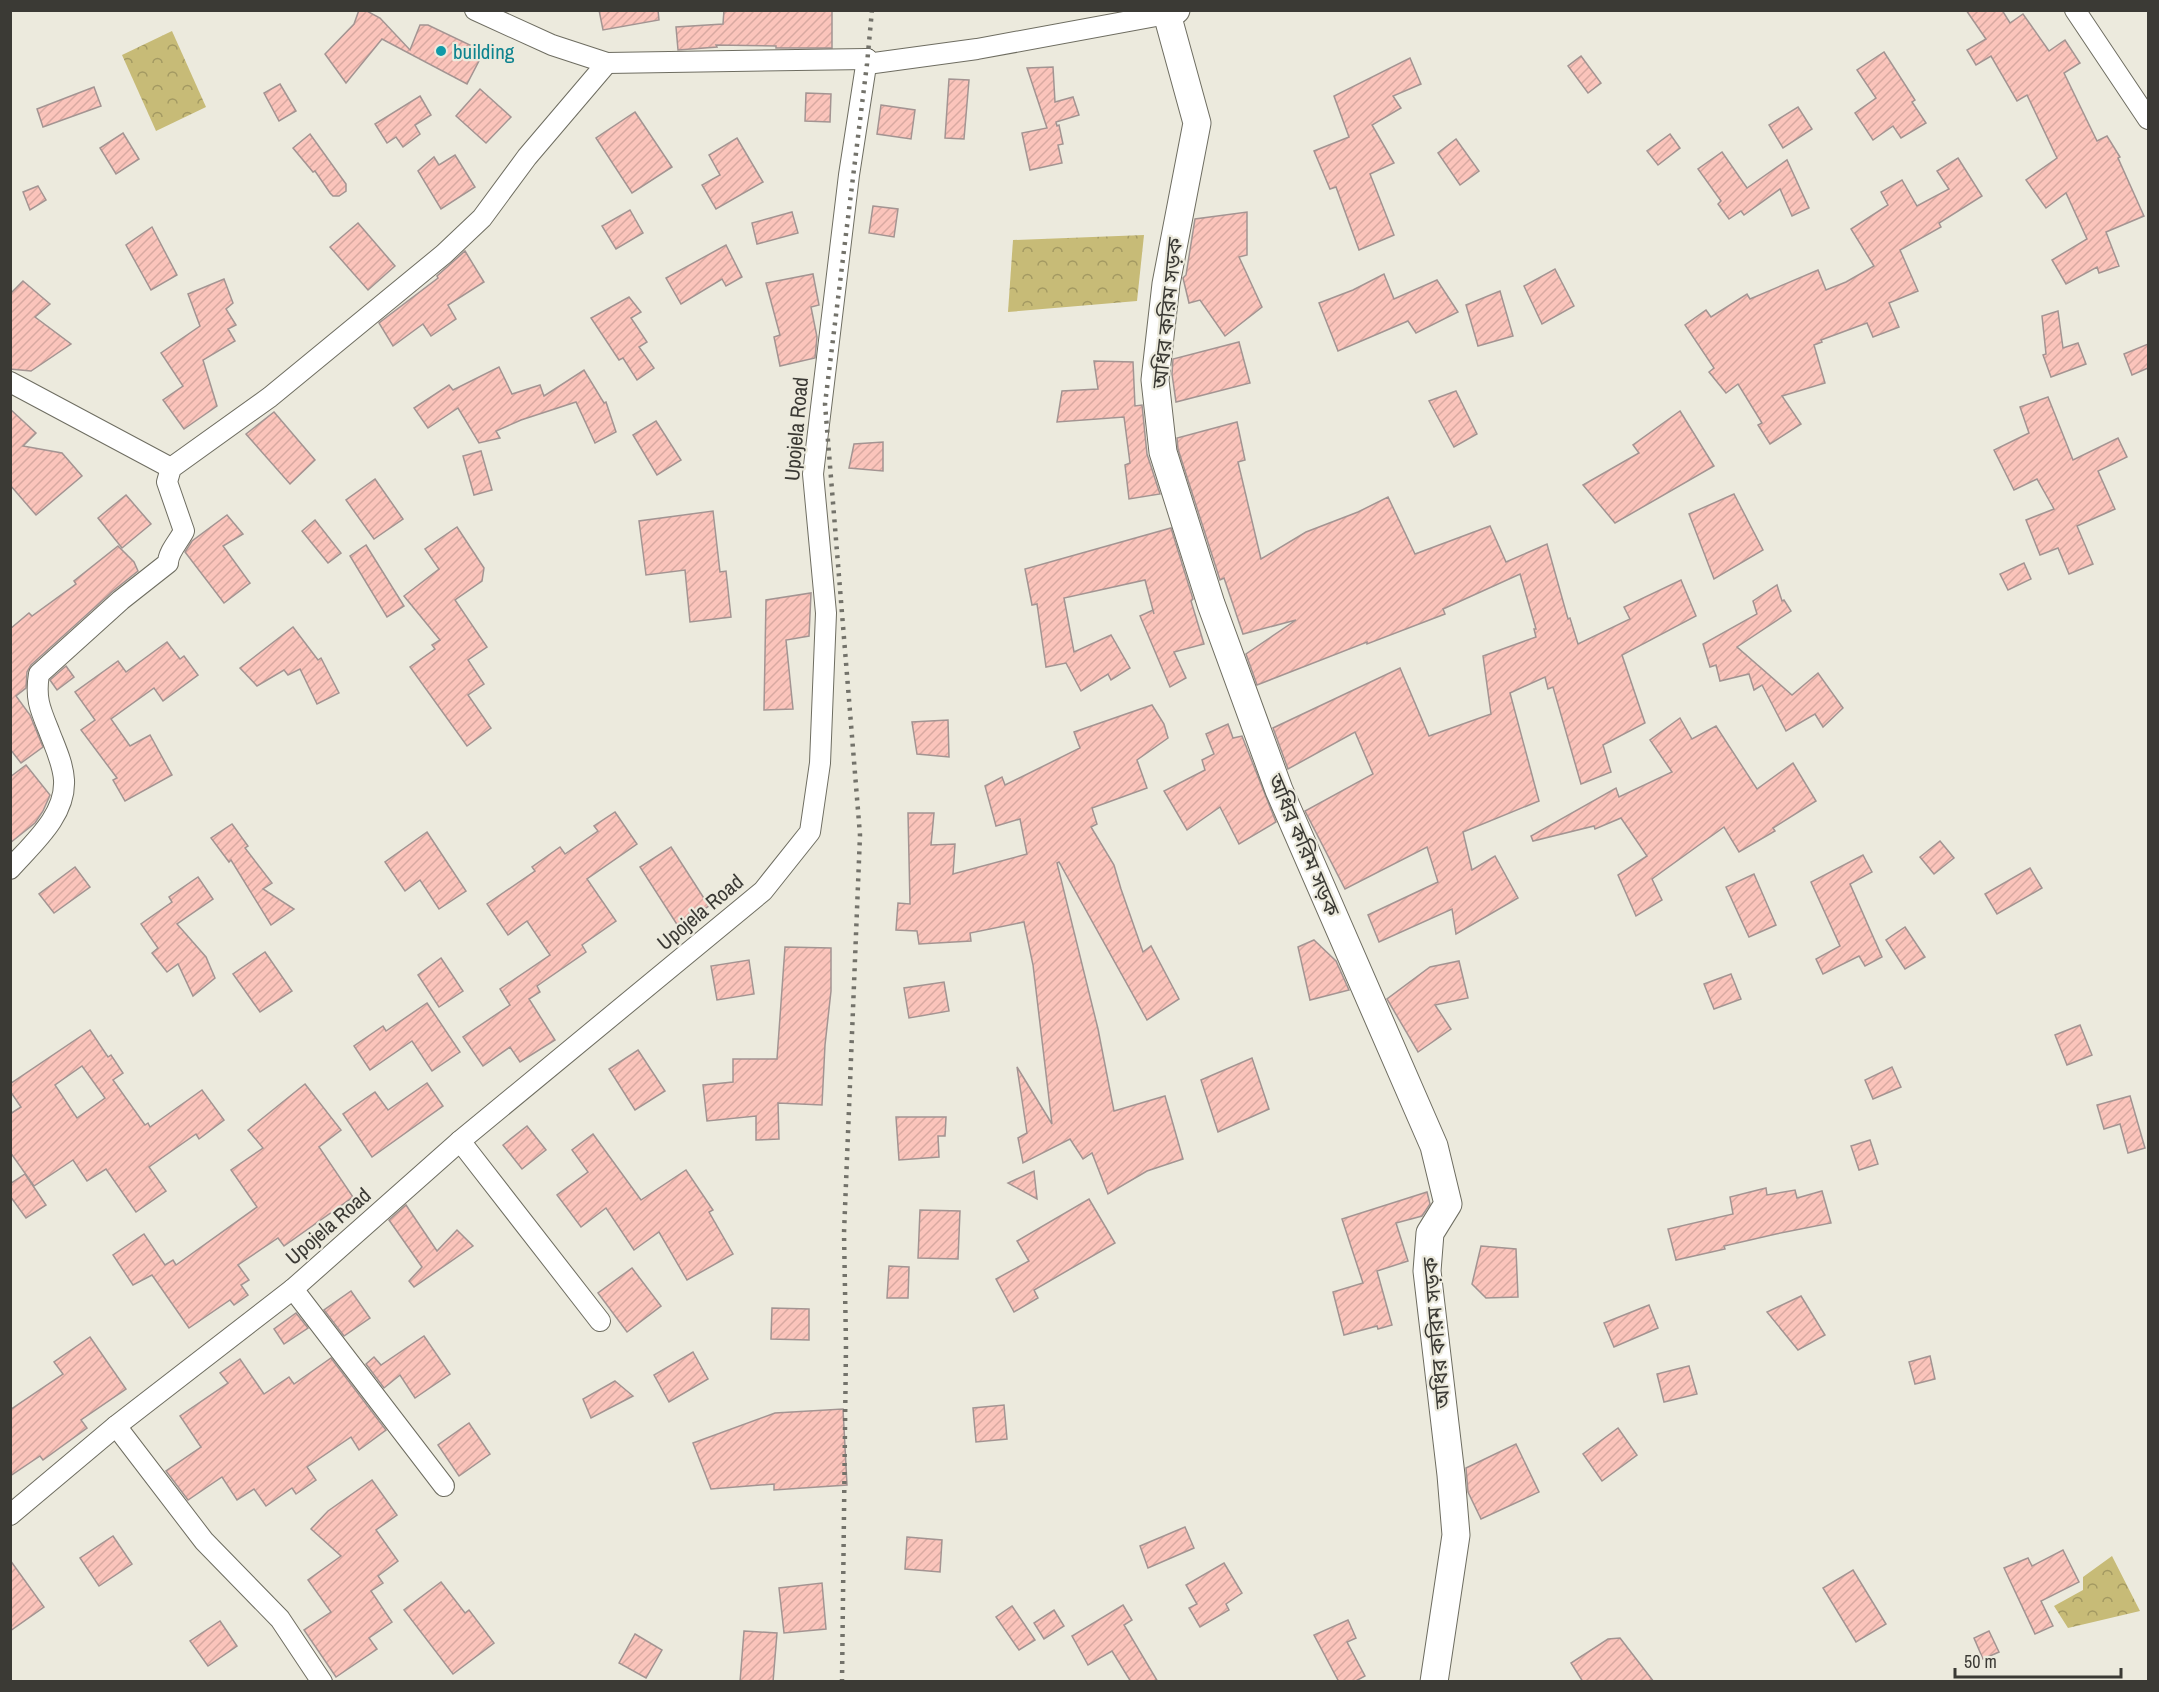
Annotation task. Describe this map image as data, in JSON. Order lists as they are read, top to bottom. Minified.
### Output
{"streets":{"main road":["অধির করিম সড়ক"],"street":["Upojela Road"]},"places":["building"],"scale_bar":"50 m"}
